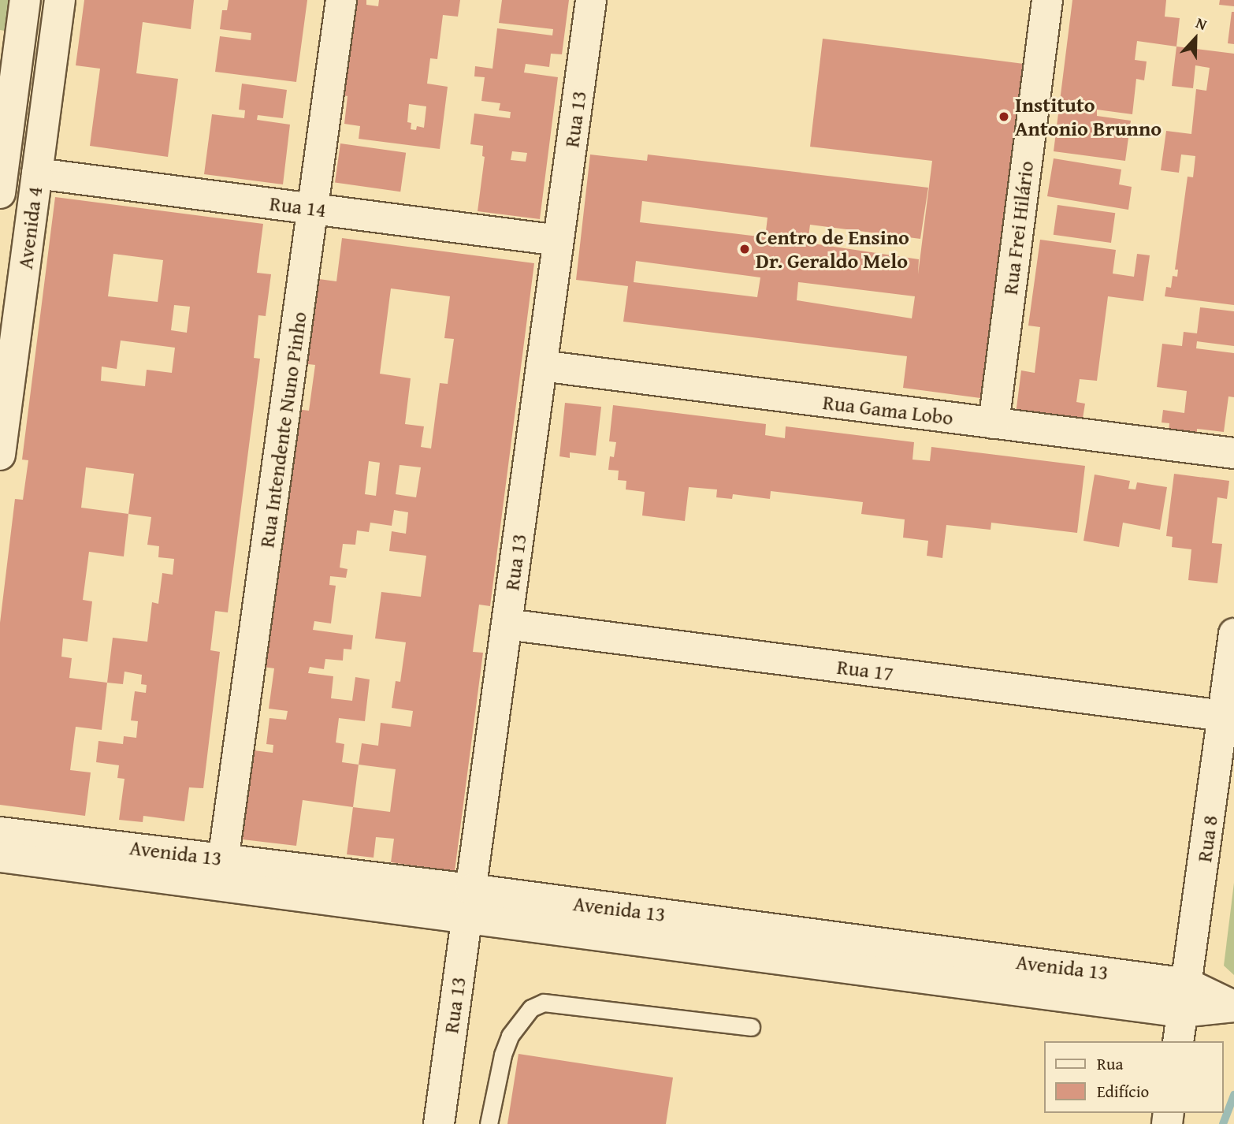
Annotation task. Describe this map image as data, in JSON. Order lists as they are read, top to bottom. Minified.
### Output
{"streets":{"street":["Rua 13","Rua 14","Avenida 4","Rua Frei Hilário","Rua Gama Lobo","Rua Intendente Nuno Pinho","Rua 17","Rua 8","Avenida 13"]},"crossings":[["Rua 13","Rua 14"],["Rua 13","Rua Gama Lobo"],["Rua 13","Rua 17"],["Rua 13","Avenida 13"],["Rua 14","Avenida 4"],["Rua 14","Rua Intendente Nuno Pinho"],["Rua Frei Hilário","Rua Gama Lobo"],["Rua Intendente Nuno Pinho","Avenida 13"],["Rua 17","Rua 8"],["Rua 8","Avenida 13"]],"places":["Instituto Antonio Brunno","Centro de Ensino Dr. Geraldo Melo"],"legend":["Rua","Edifício"],"north":"top"}
